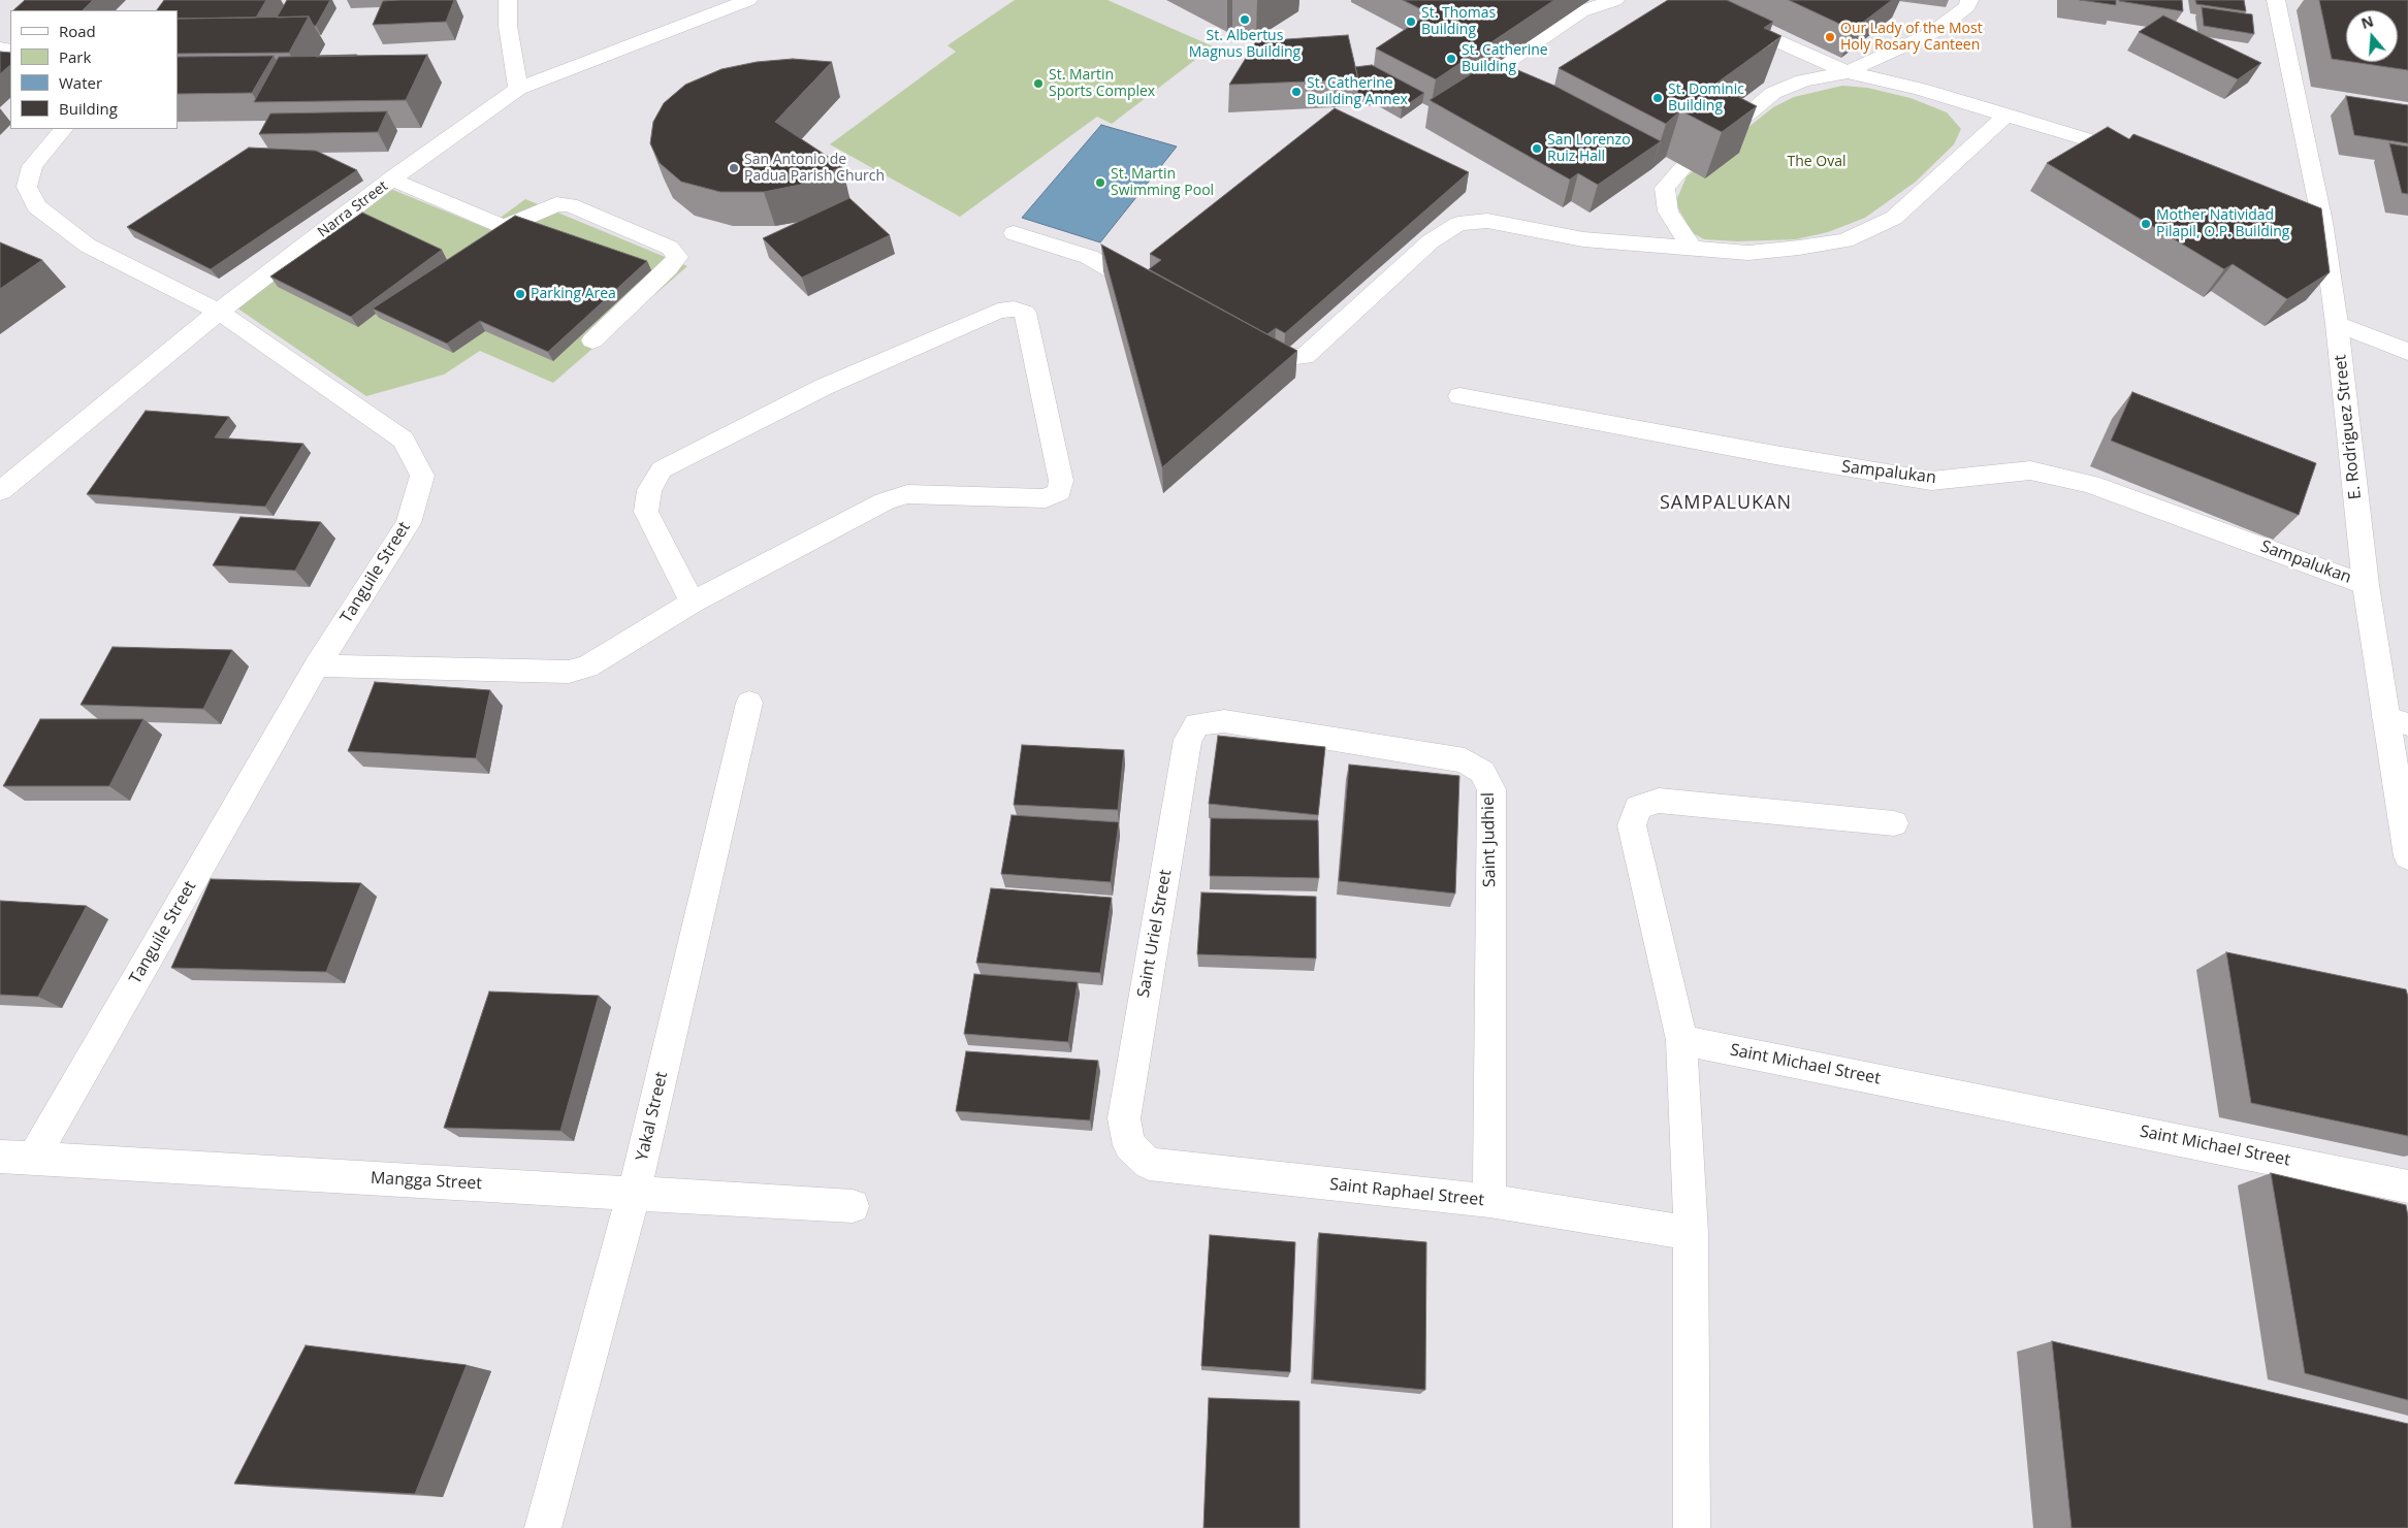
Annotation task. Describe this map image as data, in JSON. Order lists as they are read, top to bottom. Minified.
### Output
{"streets":{"street":["Narra Street","E. Rodriguez Street","Sampalukan","Tanguile Street","Saint Judhiel","Saint Uriel Street","Saint Michael Street","Yakal Street","Mangga Street","Saint Raphael Street"]},"crossings":[["Narra Street","Tanguile Street"],["E. Rodriguez Street","Sampalukan"],["Tanguile Street","Mangga Street"],["Saint Judhiel","Saint Uriel Street"],["Saint Judhiel","Saint Raphael Street"],["Saint Uriel Street","Saint Raphael Street"],["Yakal Street","Mangga Street"]],"districts":["SAMPALUKAN"],"parks":["The Oval"],"places":["St. Albertus Magnus Building","St. Thomas Building","Our Lady of the Most Holy Rosary Canteen","St. Catherine Building","St. Martin Sports Complex","St. Catherine Building Annex","St. Dominic Building","San Lorenzo Ruiz Hall","San Antonio de Padua Parish Church","St. Martin Swimming Pool","Mother Natividad Pilapil, O.P. Building","Parking Area"],"legend":["Road","Park","Water","Building"],"north":"top"}
